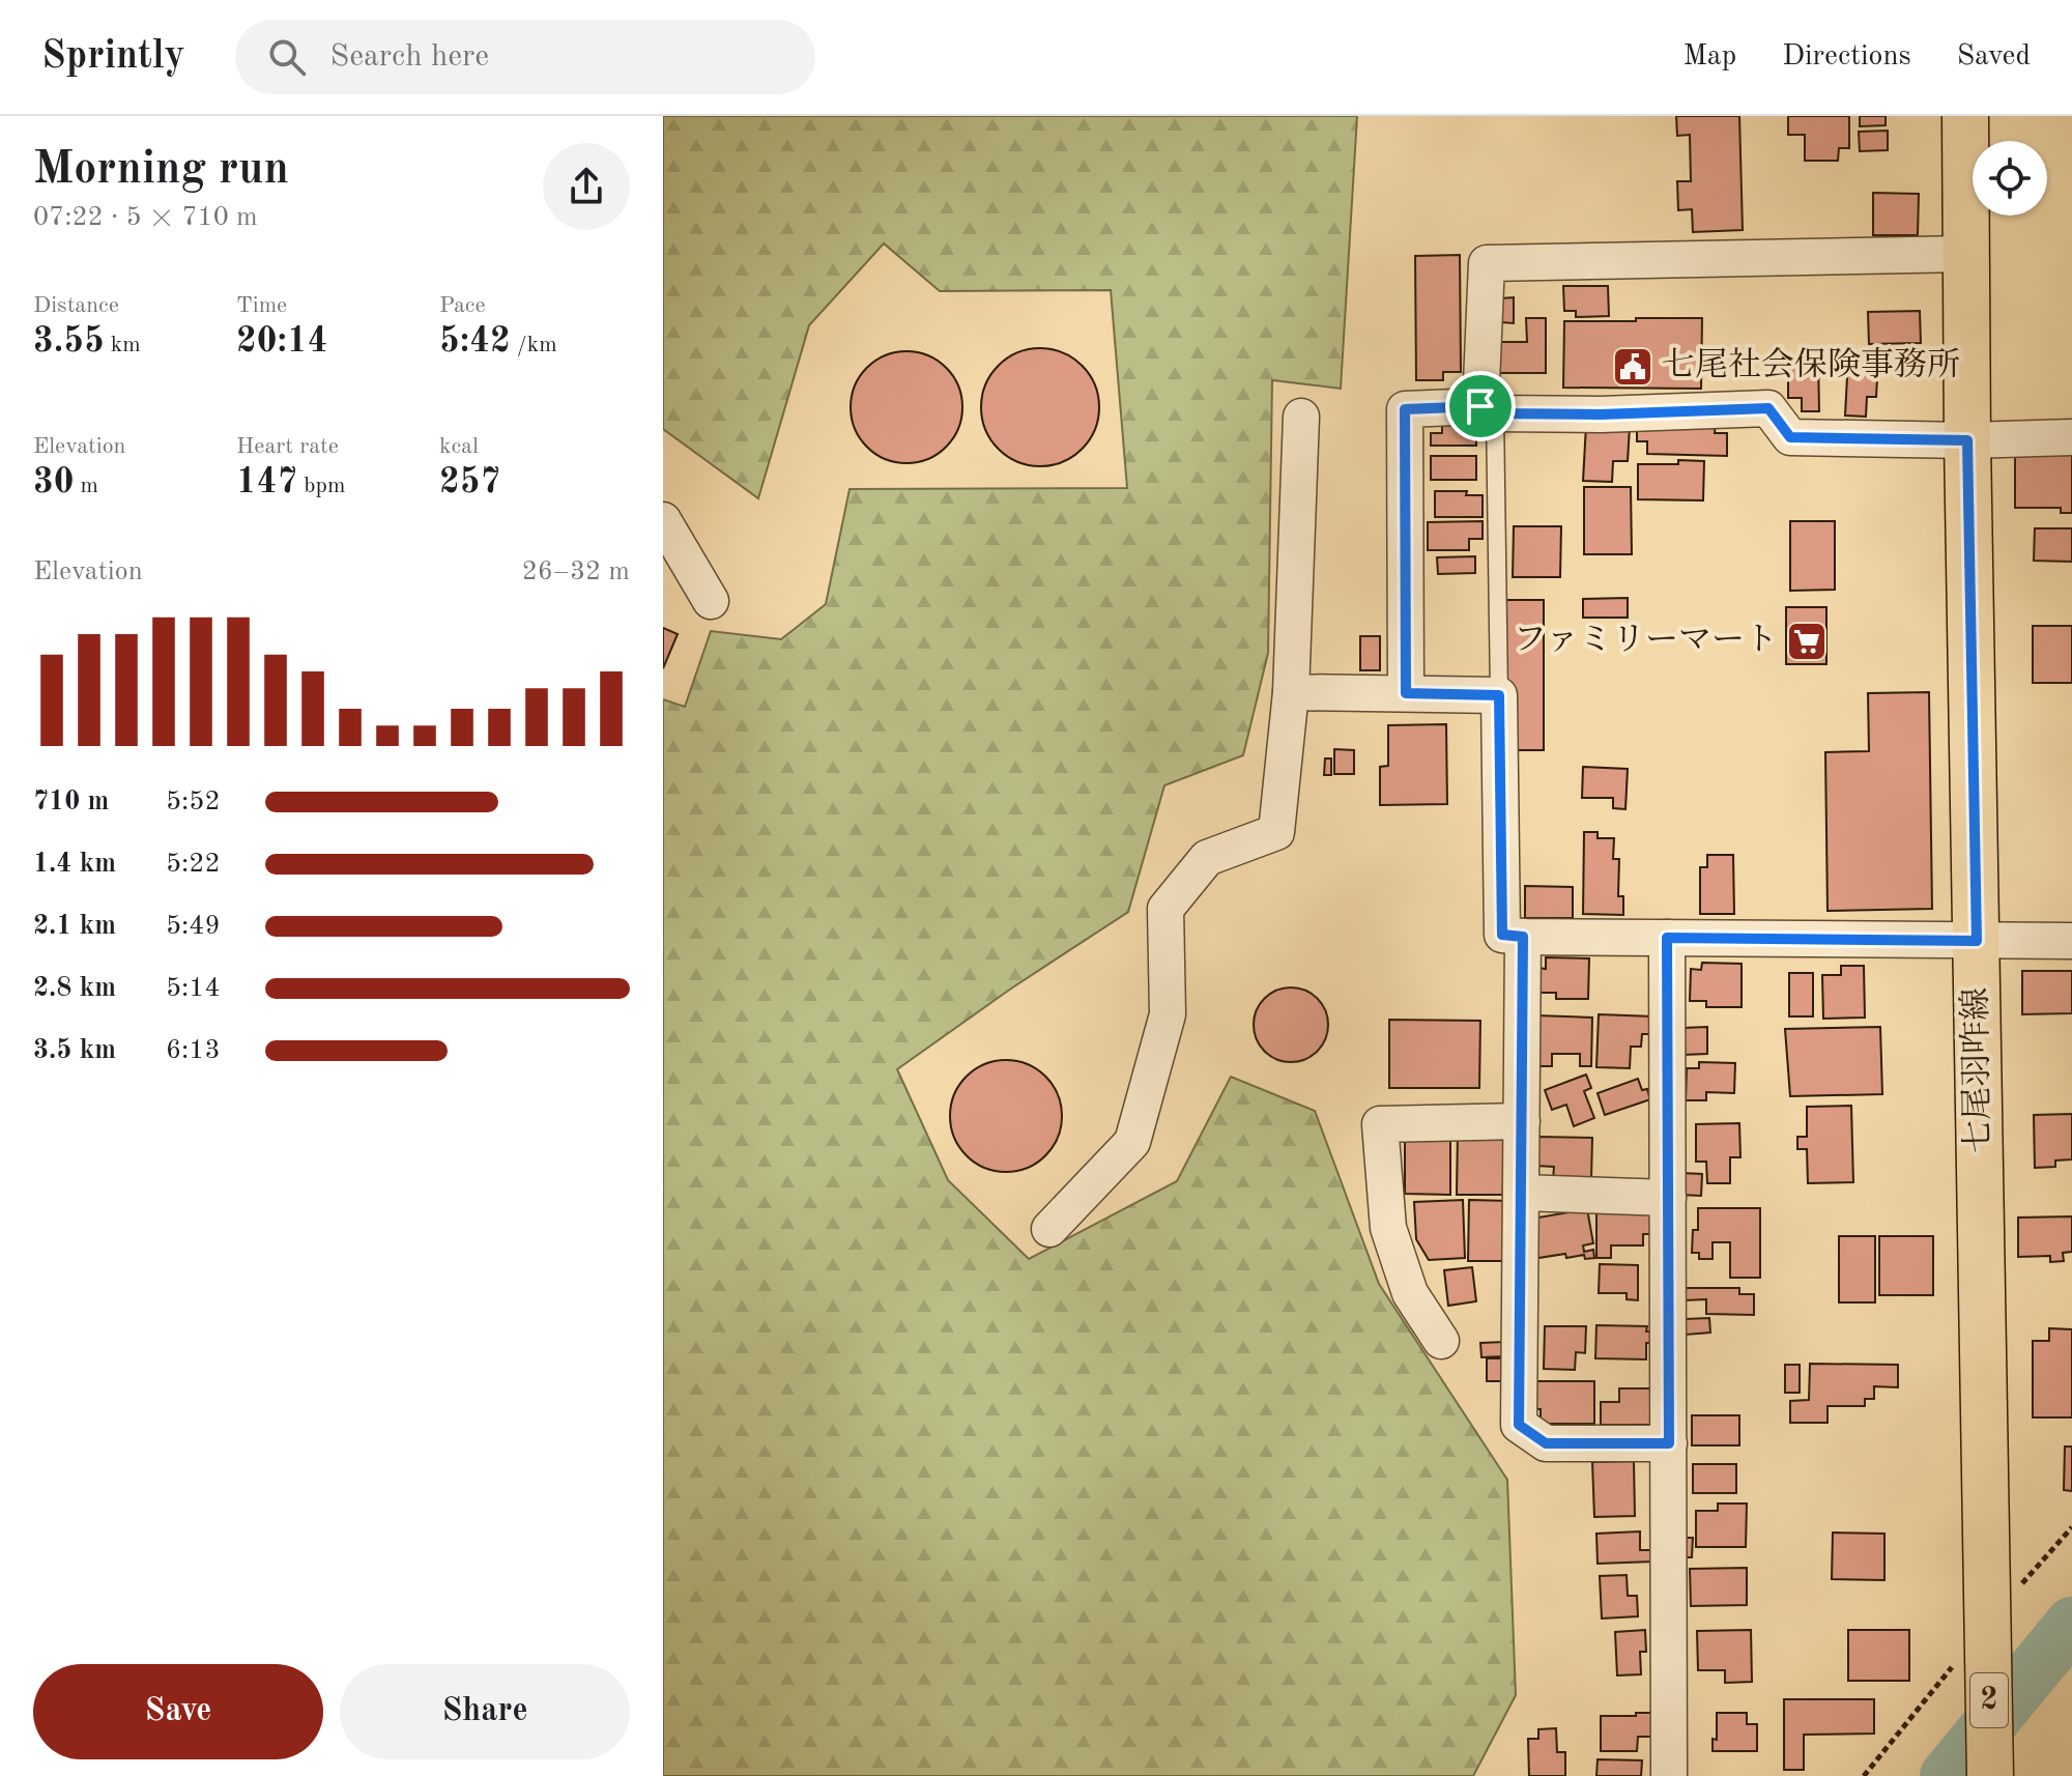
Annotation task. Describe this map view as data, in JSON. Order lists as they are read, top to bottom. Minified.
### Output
{"streets":{"main road":["七尾羽咋線","2"]},"places":{"public building":["七尾社会保険事務所"],"supermarket":["ファミリーマート"]},"page":{"header":"Sprintly","search":"Search here","nav":["Map","Directions","Saved"],"heading":["Morning run","07:22 · 5 × 710 m"],"stats":[["Distance","3.55 km"],["Time","20:14"],["Pace","5:42 /km"],["Elevation","30 m"],["Heart rate","147 bpm"],["kcal","257"]],"chart":["Elevation","26–32 m"],"list":[{"name":"710 m","note":"5:52"},{"name":"1.4 km","note":"5:22"},{"name":"2.1 km","note":"5:49"},{"name":"2.8 km","note":"5:14"},{"name":"3.5 km","note":"6:13"}],"buttons":["Save","Share"]}}
